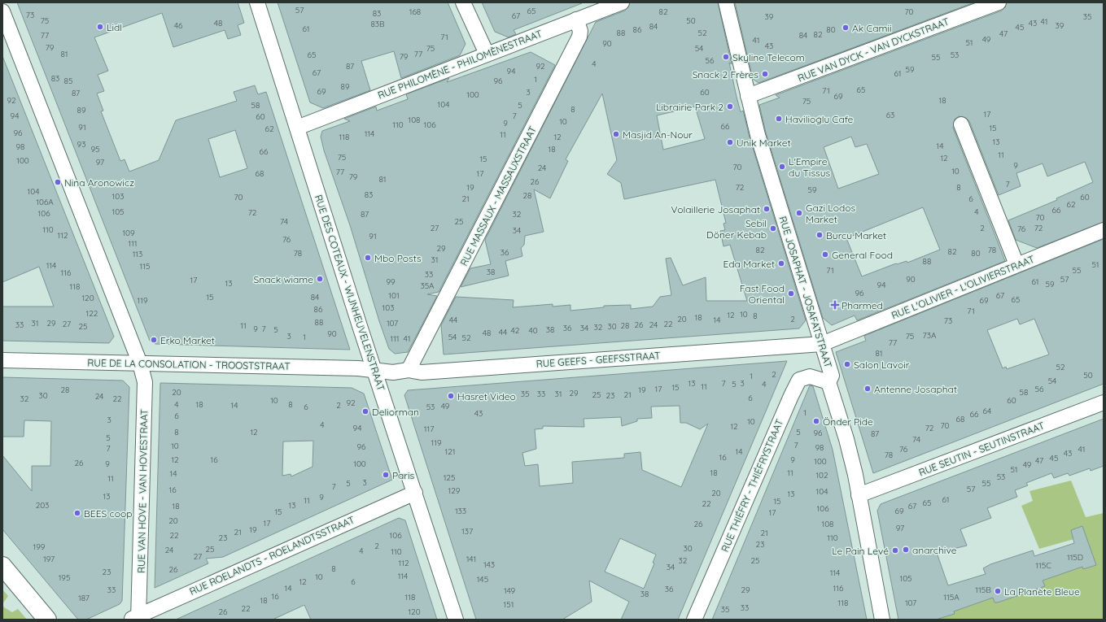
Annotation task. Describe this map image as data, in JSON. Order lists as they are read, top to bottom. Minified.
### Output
{"streets":{"street":["RUE VAN DYCK - VAN DYCKSTRAAT","RUE PHILOMÈNE - PHILOMÈNESTRAAT","RUE MASSAUX - MASSAUXSTRAAT","RUE L'OLIVIER - L'OLIVIERSTRAAT","RUE JOSAPHAT - JOSAFATSTRAAT","RUE DES COTEAUX - WIJNHEUVELENSTRAAT","RUE GEEFS - GEEFSSTRAAT","RUE DE LA CONSOLATION - TROOSTSTRAAT","RUE SEUTIN - SEUTINSTRAAT","RUE THIÉFRY - THIÉFRYSTRAAT","RUE VAN HOVE - VAN HOVESTRAAT","RUE ROELANDTS - ROELANDTSSTRAAT"]},"crossings":[["RUE VAN DYCK - VAN DYCKSTRAAT","RUE JOSAPHAT - JOSAFATSTRAAT"],["RUE PHILOMÈNE - PHILOMÈNESTRAAT","RUE MASSAUX - MASSAUXSTRAAT"],["RUE PHILOMÈNE - PHILOMÈNESTRAAT","RUE DES COTEAUX - WIJNHEUVELENSTRAAT"],["RUE MASSAUX - MASSAUXSTRAAT","RUE GEEFS - GEEFSSTRAAT"],["RUE L'OLIVIER - L'OLIVIERSTRAAT","RUE JOSAPHAT - JOSAFATSTRAAT"],["RUE L'OLIVIER - L'OLIVIERSTRAAT","RUE GEEFS - GEEFSSTRAAT"],["RUE JOSAPHAT - JOSAFATSTRAAT","RUE GEEFS - GEEFSSTRAAT"],["RUE JOSAPHAT - JOSAFATSTRAAT","RUE SEUTIN - SEUTINSTRAAT"],["RUE JOSAPHAT - JOSAFATSTRAAT","RUE THIÉFRY - THIÉFRYSTRAAT"],["RUE DES COTEAUX - WIJNHEUVELENSTRAAT","RUE GEEFS - GEEFSSTRAAT"],["RUE DES COTEAUX - WIJNHEUVELENSTRAAT","RUE DE LA CONSOLATION - TROOSTSTRAAT"],["RUE DES COTEAUX - WIJNHEUVELENSTRAAT","RUE ROELANDTS - ROELANDTSSTRAAT"],["RUE GEEFS - GEEFSSTRAAT","RUE DE LA CONSOLATION - TROOSTSTRAAT"],["RUE DE LA CONSOLATION - TROOSTSTRAAT","RUE VAN HOVE - VAN HOVESTRAAT"],["RUE VAN HOVE - VAN HOVESTRAAT","RUE ROELANDTS - ROELANDTSSTRAAT"]],"places":{"other":["Lidl","Ak Camii","Skyline Telecom","Snack 2 Frères","Librairie Park 2","Havilioǵlu Cafe","Masjid An-Nour","Unik Market","L'Empire du Tissus","Nina Aronowicz","Volaillerie Josaphat","Gazi Lodos Market","Sebil Döner Kebab","Burcu Market","General Food","Mbo Posts","Eda Market","Snack wiame","Fast Food Oriental","Erko Market","Salon Lavoir","Antenne Josaphat","Hasret Video","Deliorman","Önder Pide","Paris","BEES coop","anarchive","Le Pain Levé","La Planète Bleue"],"health":["Pharmed"]},"house_numbers":["57","65","168","82","70","83","73","67","39","35","75","50","41","48","43","83B","46","39","84","45","61","86","80","88","52","47","82","77","84","71","49","41","51","90","43","79","75","54","81","77","65","53","79","55","56","4","87","92","59","94","67","61","83","1","85","96","89","65","71","69","3","60","87","100","69","92","18","75","104","58","5","8","89","17","63","94","7","60","108","10","9","110","106","66","91","15","62","96","114","11","118","12","13","93","14","98","95","18","66","11","75","12","15","100","97","9","70","24","10","77","68","17","79","81","26","7","19","72","8","59","104","83","28","103","70","60","21","6","106A","62","66","105","4","72","106","87","32","70","74","25","27","2","72","76","110","34","109","112","91","76","111","29","82","78","82","36","78","80","113","31","88","51","114","115","71","55","38","116","33","90","57","17","99","61","13","59","94","35A","118","96","101","67","15","84","120","65","119","69","103","86","71","122","10","12","8","18","20","2","44","14","73","88","31","29","107","27","22","33","26","24","11","28","25","30","32","36","34","9","7","5","38","42","40","44","48","90","73A","3","75","1","54","52","111","41","77","81","52","2","50","1","54","13","7","3","5","4","11","15","17","56","28","19","20","58","29","35","33","31","25","21","30","23","24","6","32","22","10","60","92","4","18","8","14","2","49","6","53","64","1","43","66","6","68","3","10","4","70","12","94","72","117","8","12","5","96","87","5","74","119","7","10","96","98","7","76","41","121","14","43","78","16","45","12","16","9","47","100","26","9","100","49","51","18","11","14","102","53","125","11","3","5","55","7","57","16","129","104","20","13","13","9","61","11","15","65","22","203","13","18","67","106","133","69","15","17","20","17","26","108","97","19","137","21","21","22","106","23","110","23","2","199","30","25","24","4","110","27","115D","197","141","32","25","112","143","115C","34","8","26","23","114","114","10","195","105","145","12","6","14","116","36","33","29","115B","149","38","16","118","115A","187","18","118","107","151","33","22","35","26","120"]}
